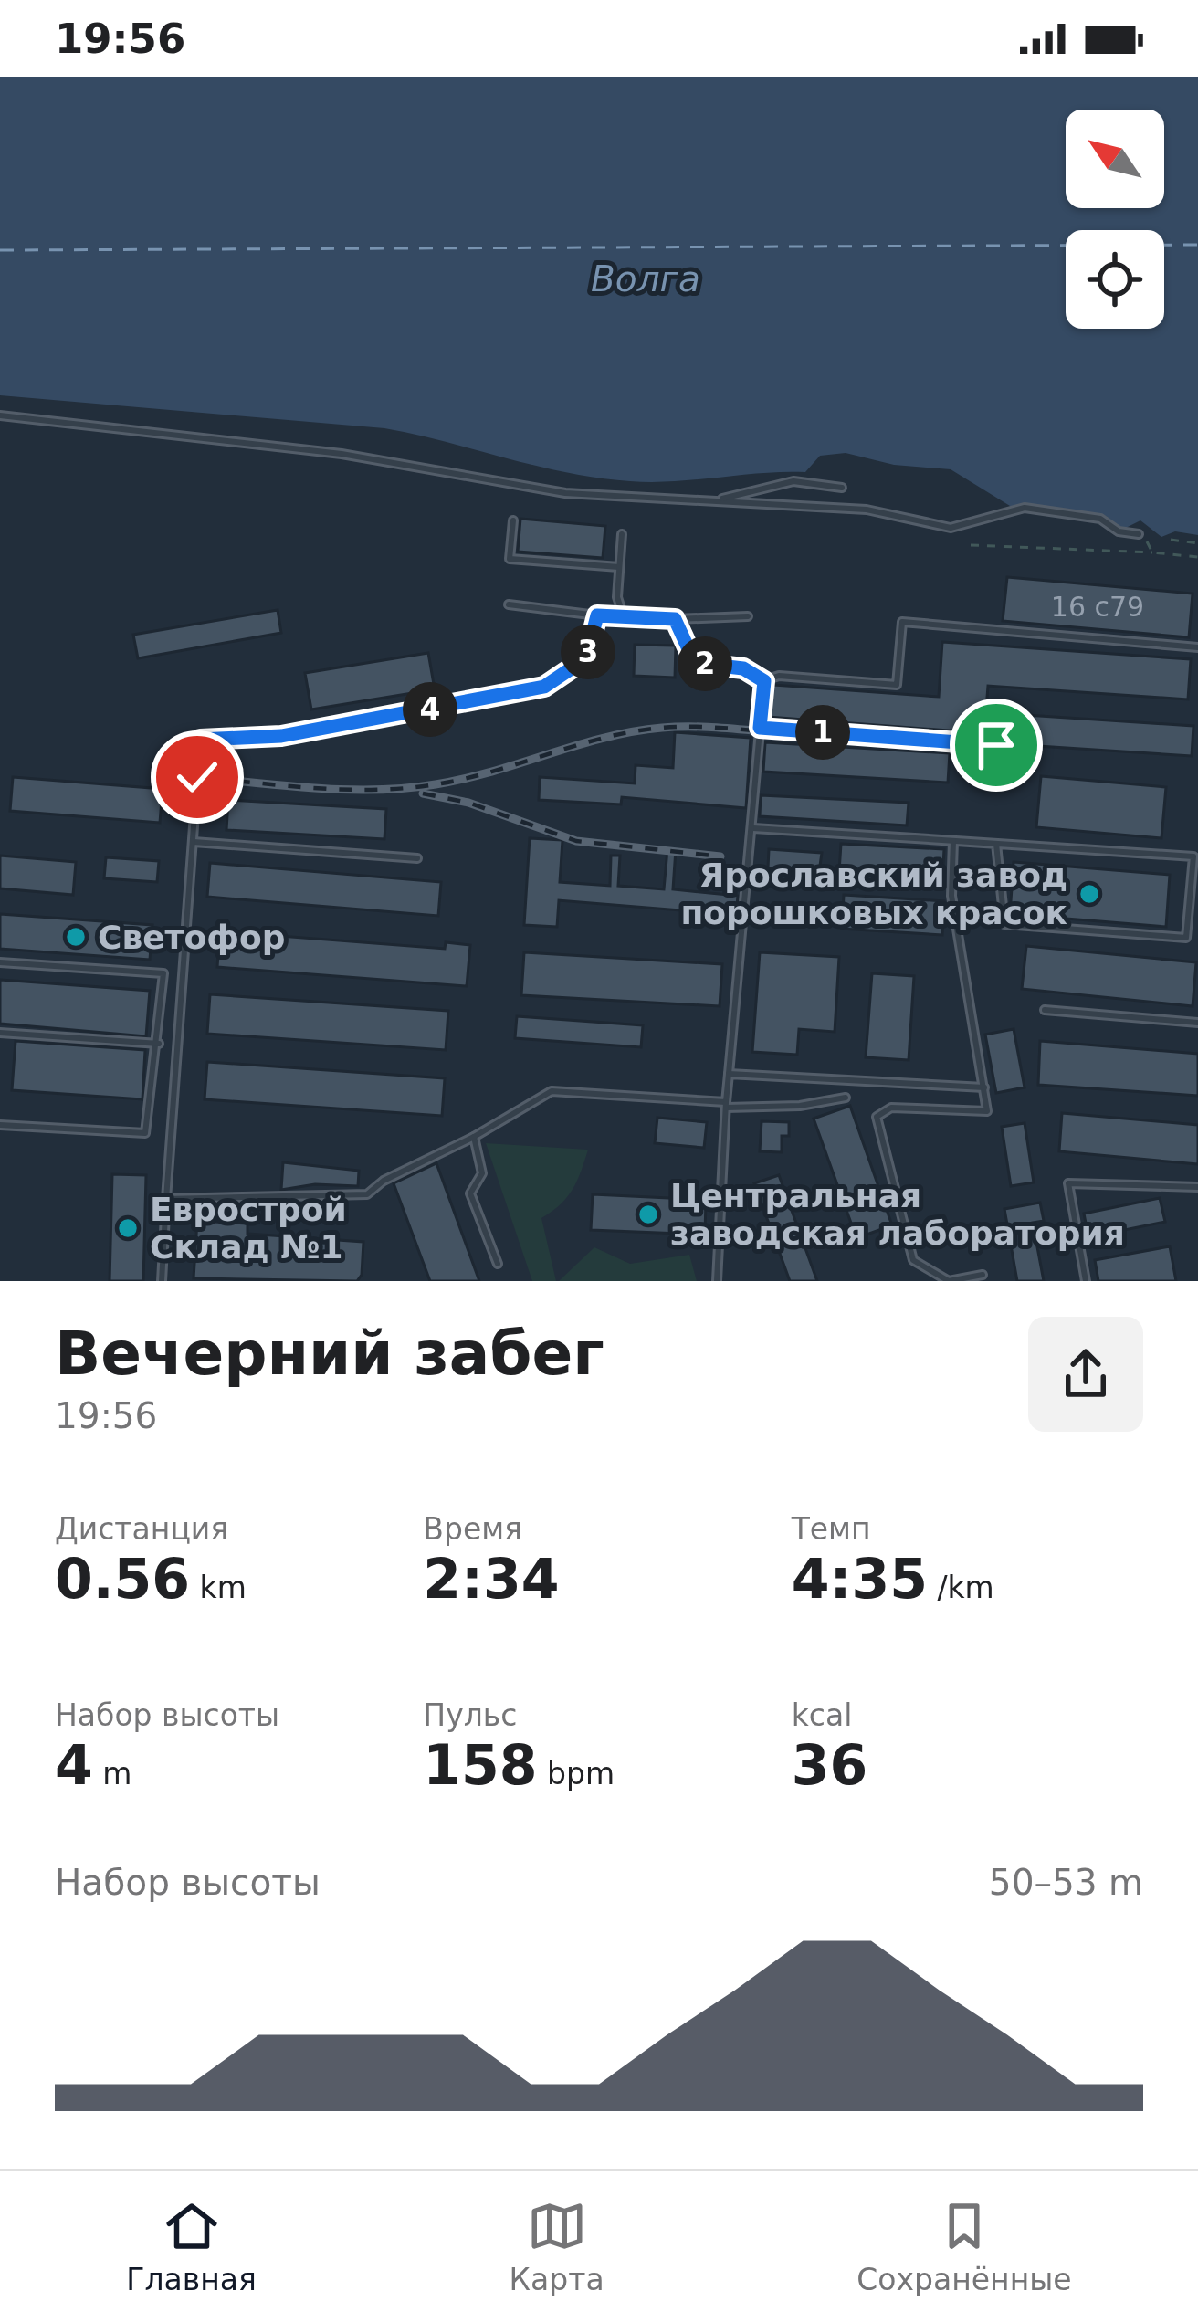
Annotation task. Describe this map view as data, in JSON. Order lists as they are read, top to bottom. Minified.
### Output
{"water":["Волга"],"places":["Ярославский завод порошковых красок","Светофор","Центральная заводская лаборатория","Еврострой Склад №1"],"house_numbers":["16 с79"],"north":"top left","page":{"status":"19:56","pins":["3","2","4","1"],"heading":["Вечерний забег","19:56"],"stats":[["Дистанция","0.56 km"],["Время","2:34"],["Темп","4:35 /km"],["Набор высоты","4 m"],["Пульс","158 bpm"],["kcal","36"]],"chart":["Набор высоты","50–53 m"],"tabs":["Главная","Карта","Сохранённые"]}}
